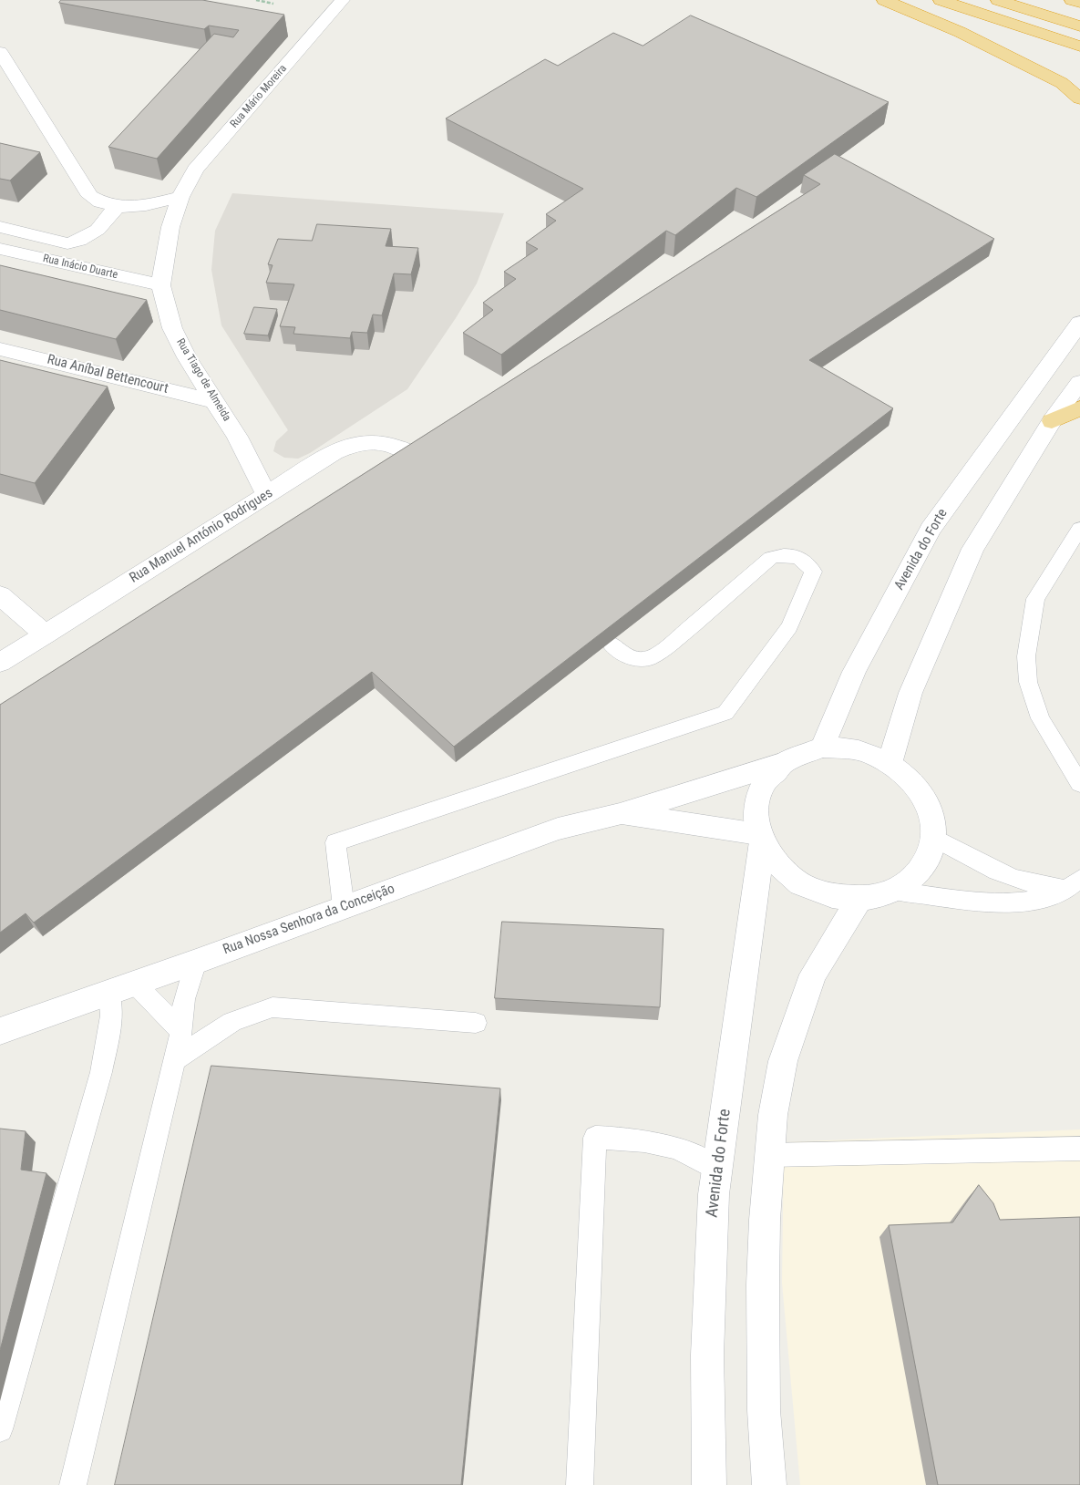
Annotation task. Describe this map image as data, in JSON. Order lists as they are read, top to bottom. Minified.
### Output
{"streets":{"street":["Rua Mário Moreira","Rua Inácio Duarte","Rua Aníbal Bettencourt","Rua Tiago de Almeida","Rua Manuel António Rodrigues","Avenida do Forte","Rua Nossa Senhora da Conceição"]},"crossings":[["Rua Mário Moreira","Rua Tiago de Almeida"],["Rua Inácio Duarte","Rua Tiago de Almeida"],["Rua Aníbal Bettencourt","Rua Tiago de Almeida"],["Rua Tiago de Almeida","Rua Manuel António Rodrigues"],["Avenida do Forte","Rua Nossa Senhora da Conceição"]]}
